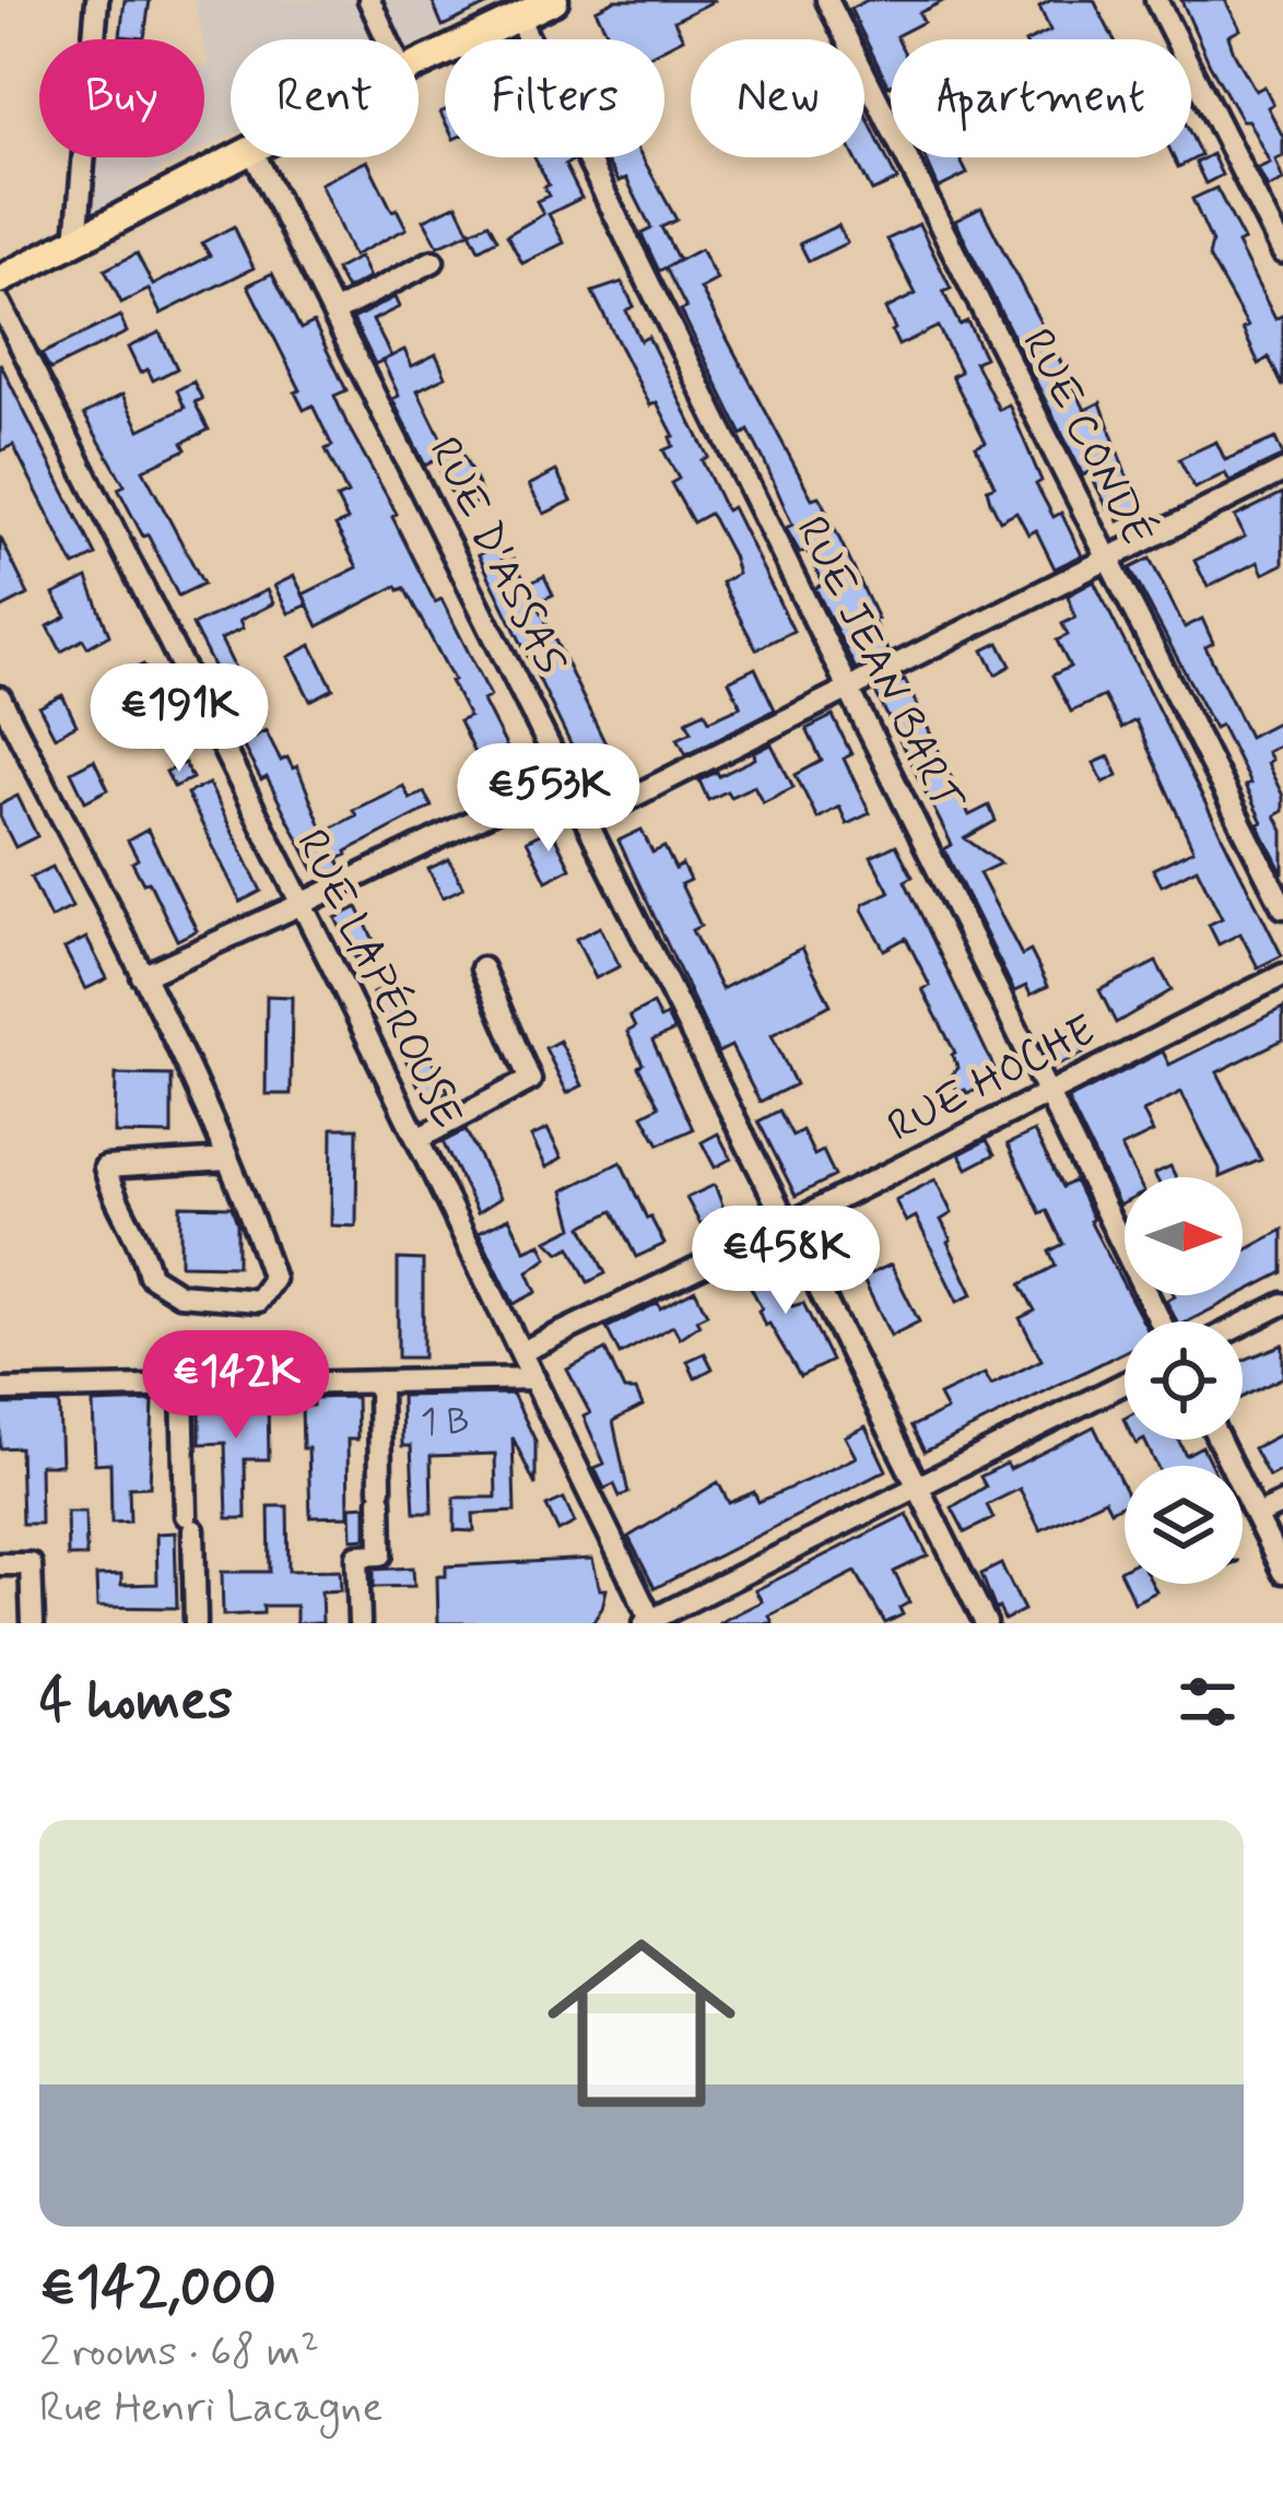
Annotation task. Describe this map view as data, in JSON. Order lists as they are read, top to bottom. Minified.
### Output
{"streets":{"street":["RUE CONDÉ","RUE D'ASSAS","RUE JEAN BART","RUE LAPÉROUSE","RUE HOCHE"]},"crossings":[["RUE D'ASSAS","RUE HOCHE"],["RUE JEAN BART","RUE HOCHE"],["RUE LAPÉROUSE","RUE HOCHE"]],"house_numbers":["1 B"],"north":"right","page":{"chip":["Buy","Rent","Filters","New","Apartment"],"price":["€191K","€553K","€458K","€142K"],"heading":"4 homes","list":[{"name":"€142,000","note":"2 rooms · 68 m² · Rue Henri Lacagne"}]}}
